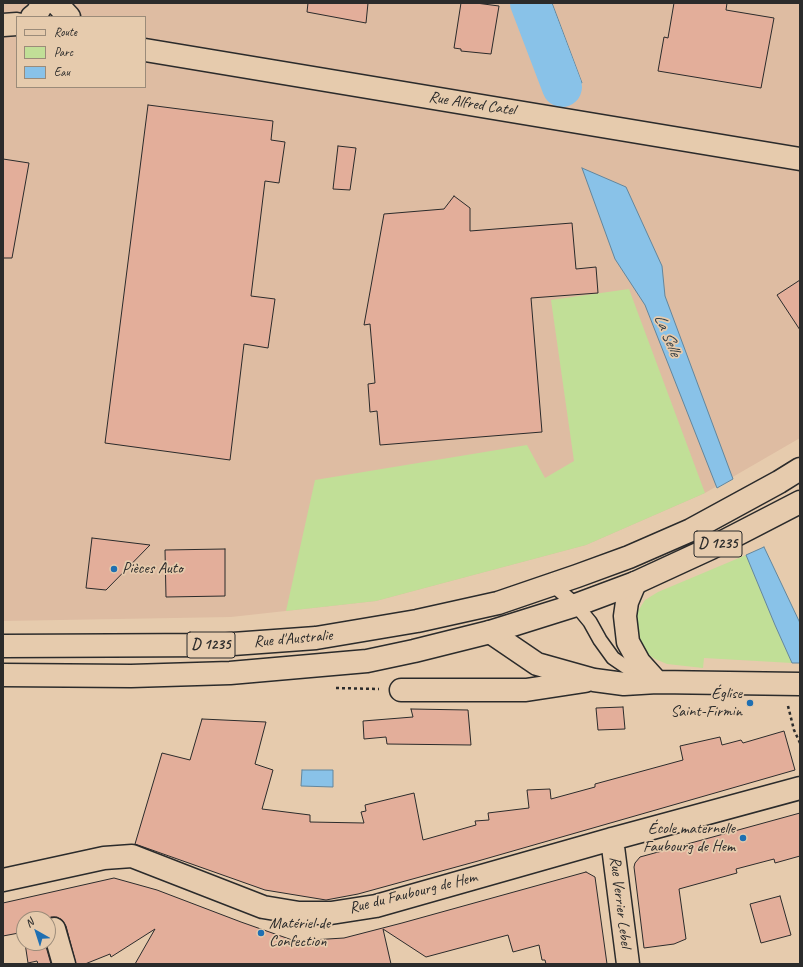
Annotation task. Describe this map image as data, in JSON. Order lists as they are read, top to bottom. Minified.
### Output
{"streets":{"street":["Rue Alfred Catel","D 1235","Rue d'Australie","Rue du Faubourg de Hem","Rue Verrier Lebel"]},"crossings":[["D 1235","Rue d'Australie"],["Rue du Faubourg de Hem","Rue Verrier Lebel"]],"water":["La Selle"],"places":["Pièces Auto","Église Saint-Firmin","École maternelle Faubourg de Hem","Matériel de Confection"],"legend":["Route","Parc","Eau"],"north":"top left"}
